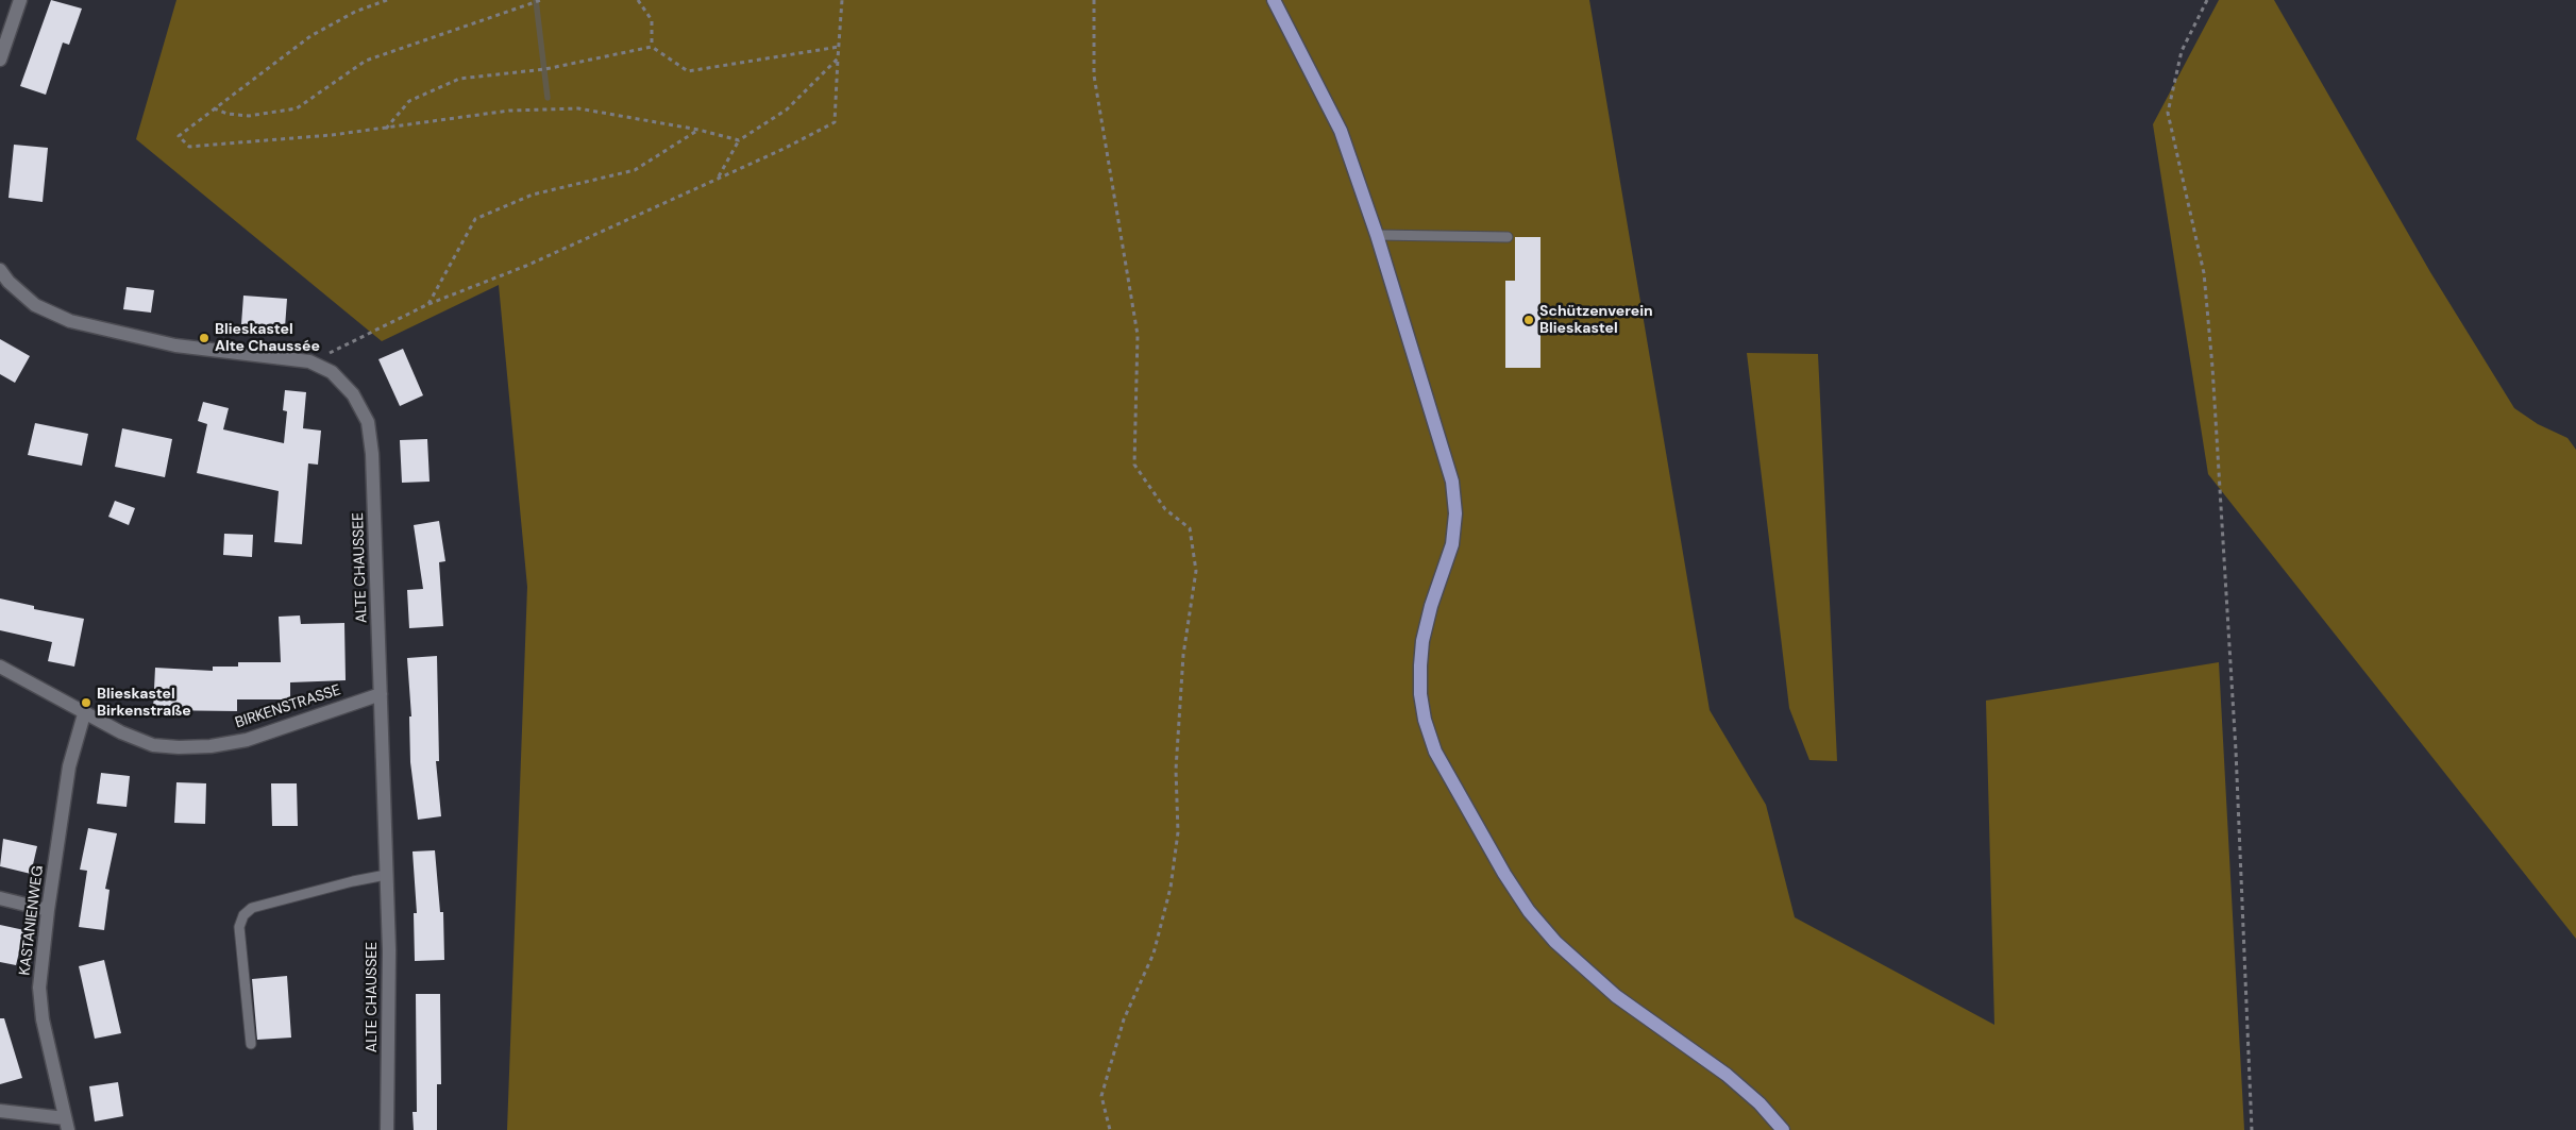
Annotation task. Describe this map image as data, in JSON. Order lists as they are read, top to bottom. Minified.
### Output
{"streets":{"street":["ALTE CHAUSSEE","BIRKENSTRASSE","KASTANIENWEG"]},"crossings":[["ALTE CHAUSSEE","BIRKENSTRASSE"],["BIRKENSTRASSE","KASTANIENWEG"]],"places":["Schützenverein Blieskastel","Blieskastel Alte Chaussée","Blieskastel Birkenstraße"]}
